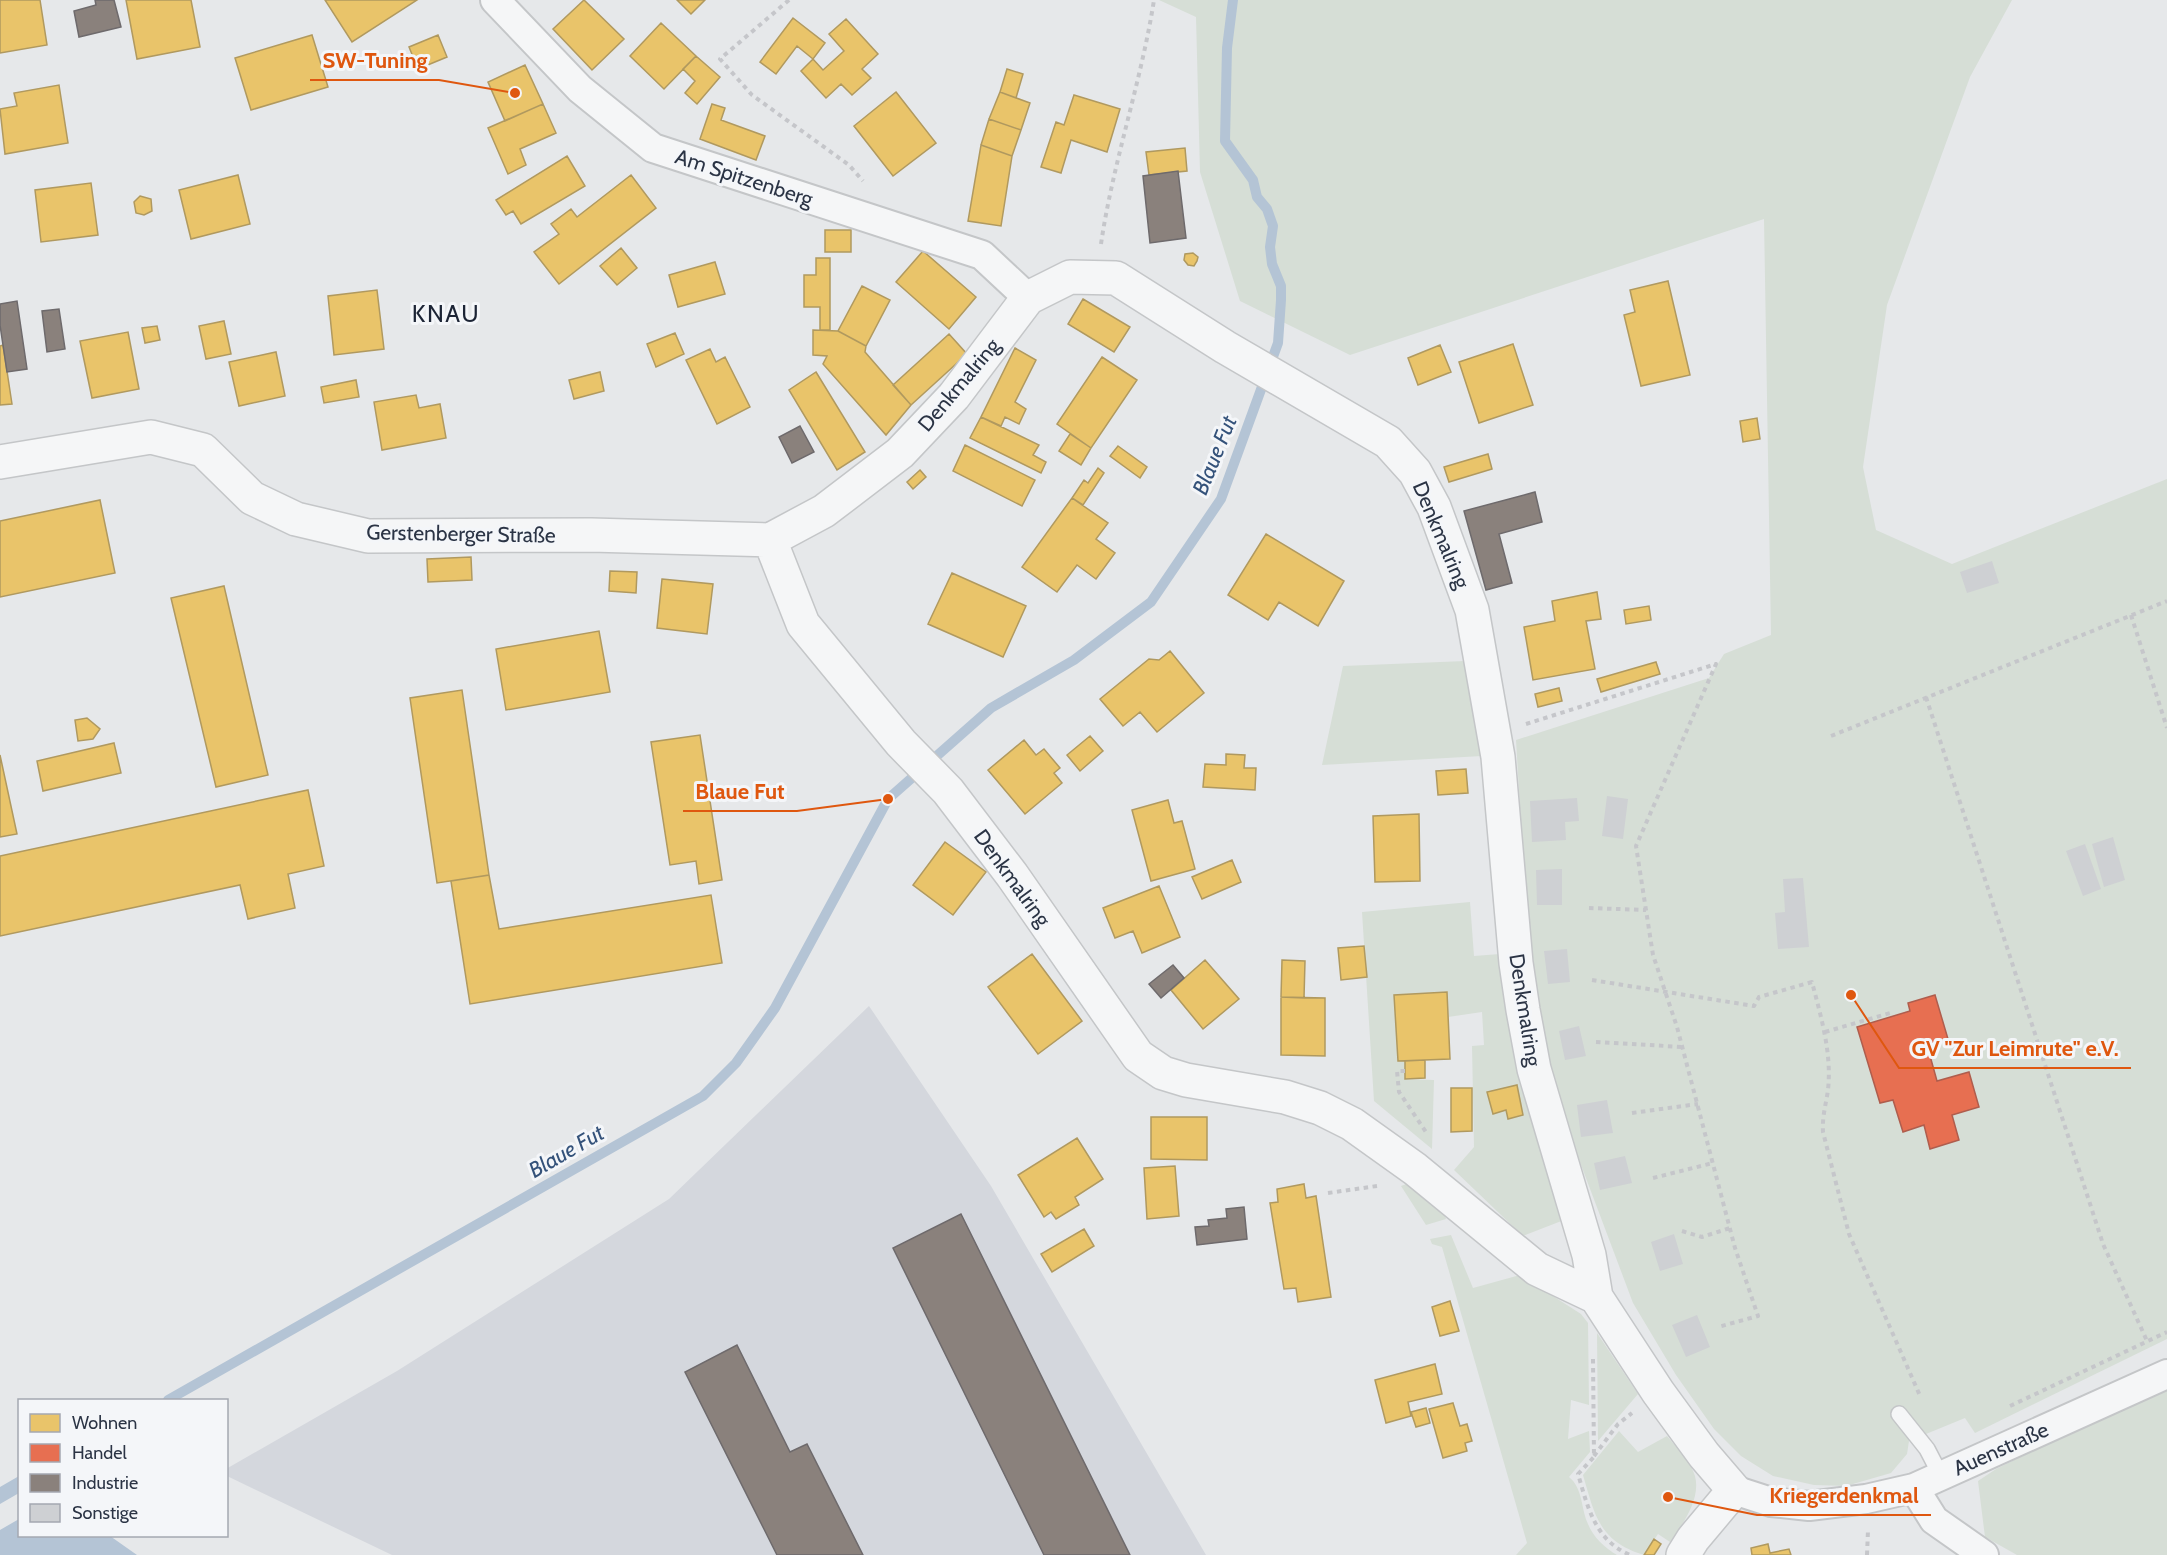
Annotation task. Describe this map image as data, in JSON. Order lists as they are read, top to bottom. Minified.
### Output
{"streets":{"street":["Am Spitzenberg","Denkmalring","Gerstenberger Straße","Auenstraße"]},"crossings":[["Am Spitzenberg","Denkmalring"],["Denkmalring","Gerstenberger Straße"],["Denkmalring","Auenstraße"]],"districts":["KNAU"],"water":["Blaue Fut"],"places":["SW-Tuning","Blaue Fut","GV \"Zur Leimrute\" e.V.","Kriegerdenkmal"],"legend":["Wohnen","Handel","Industrie","Sonstige"]}
